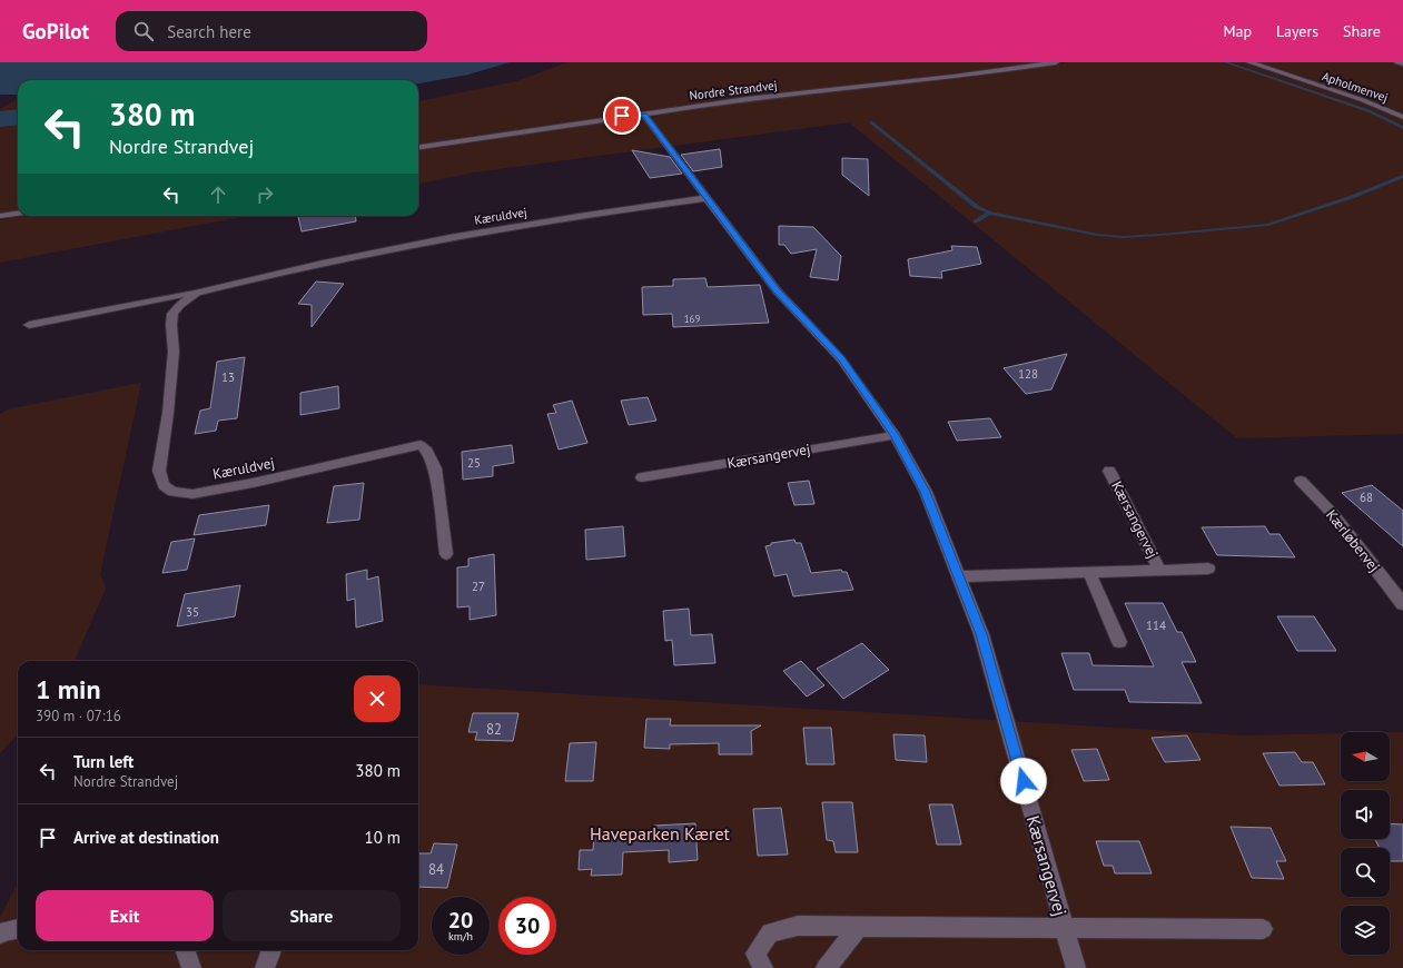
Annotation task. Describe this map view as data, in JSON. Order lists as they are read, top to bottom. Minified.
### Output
{"streets":{"street":["Apholmenvej","Nordre Strandvej","Kæruldvej","Kærsangervej","Kærløbervej"]},"crossings":[["Nordre Strandvej","Kærsangervej"],["Kæruldvej","Kærsangervej"]],"parks":["Haveparken Kæret"],"house_numbers":["169","128","13","25","68","27","35","114","82","84"],"north":"left","page":{"header":"GoPilot","search":"Search here","nav":["Map","Layers","Share"],"turn":["380 m","Nordre Strandvej"],"heading":["1 min","390 m · 07:16"],"list":[{"name":"Turn left","note":"Nordre Strandvej","value":"380 m"},{"name":"Arrive at destination","value":"10 m"}],"buttons":["Exit","Share"],"speed":"20 km/h","limit":"30"}}
